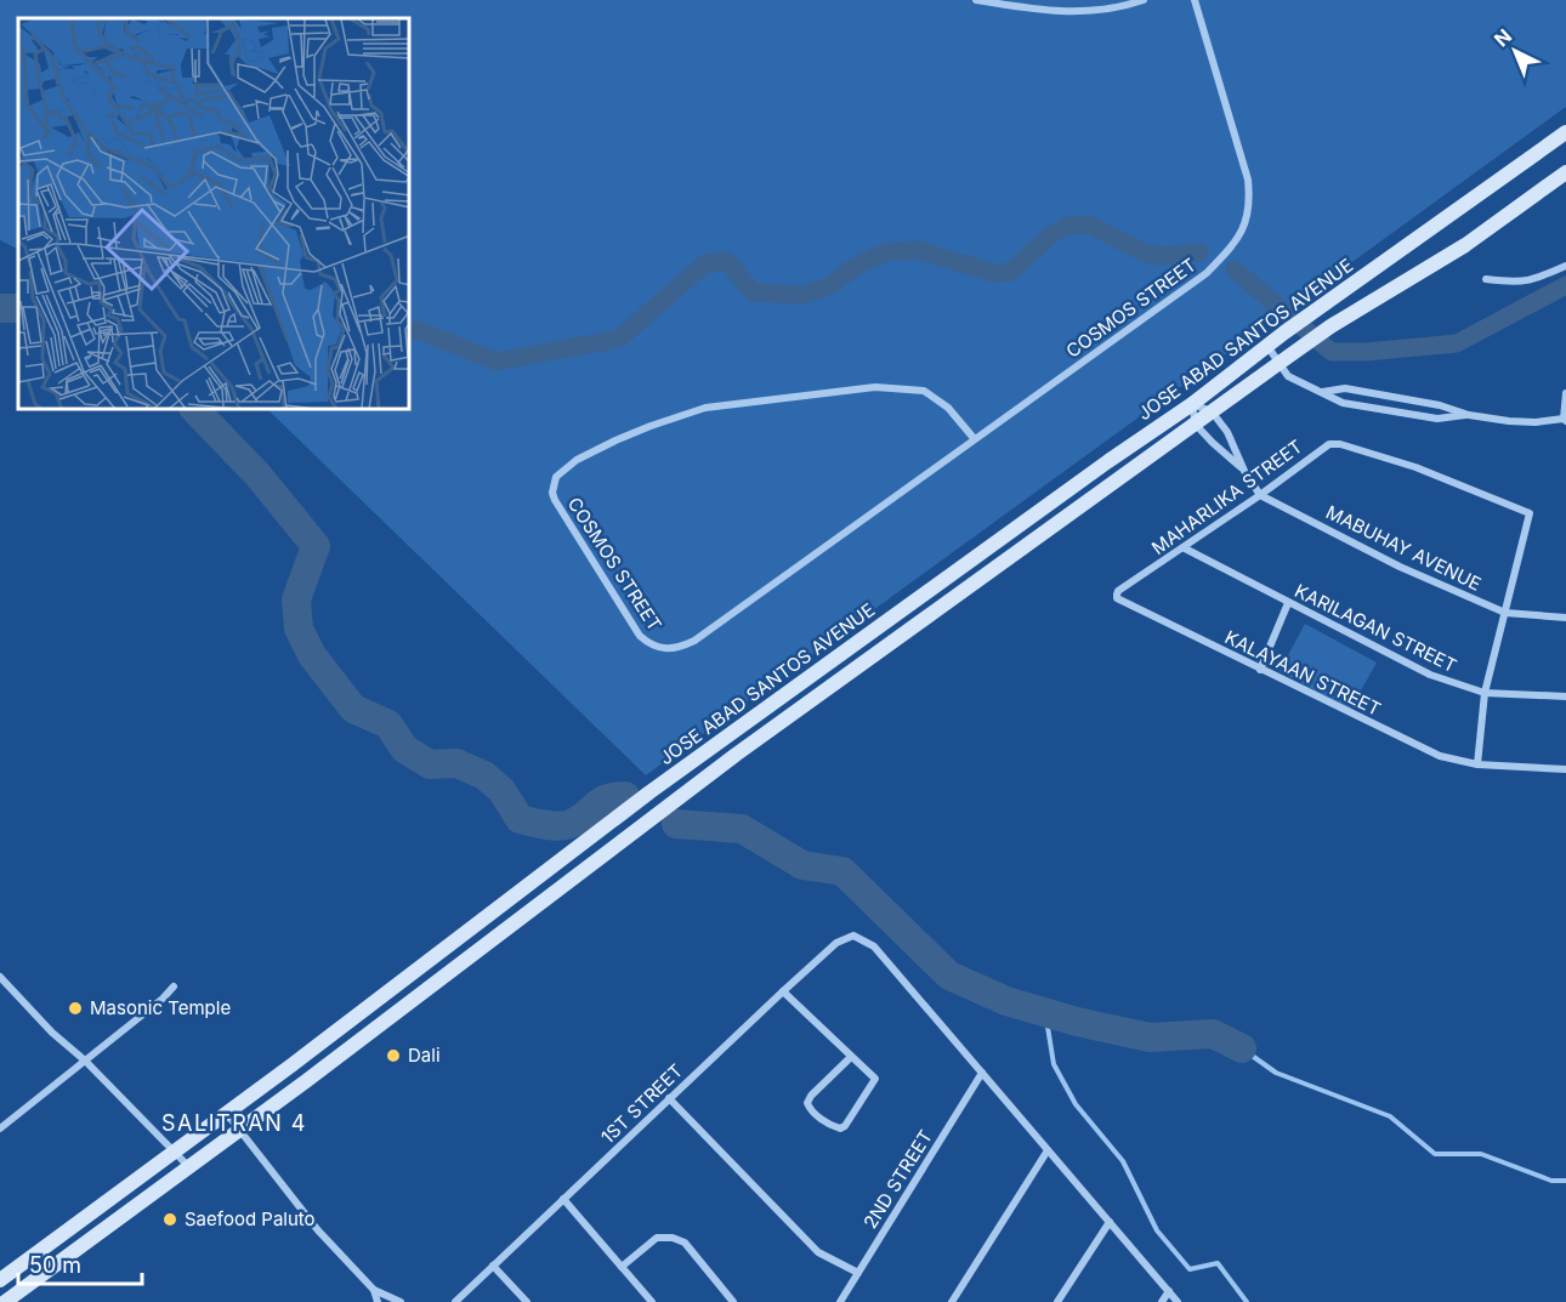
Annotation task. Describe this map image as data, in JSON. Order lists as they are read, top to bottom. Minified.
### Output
{"streets":{"main road":["JOSE ABAD SANTOS AVENUE"],"street":["COSMOS STREET","MAHARLIKA STREET","MABUHAY AVENUE","KARILAGAN STREET","KALAYAAN STREET","1ST STREET","2ND STREET"]},"crossings":[["MAHARLIKA STREET","MABUHAY AVENUE"],["MAHARLIKA STREET","KARILAGAN STREET"],["MAHARLIKA STREET","KALAYAAN STREET"],["1ST STREET","2ND STREET"]],"districts":["SALITRAN 4"],"places":["Masonic Temple","Dali","Saefood Paluto"],"scale_bar":"50 m","north":"top left"}
